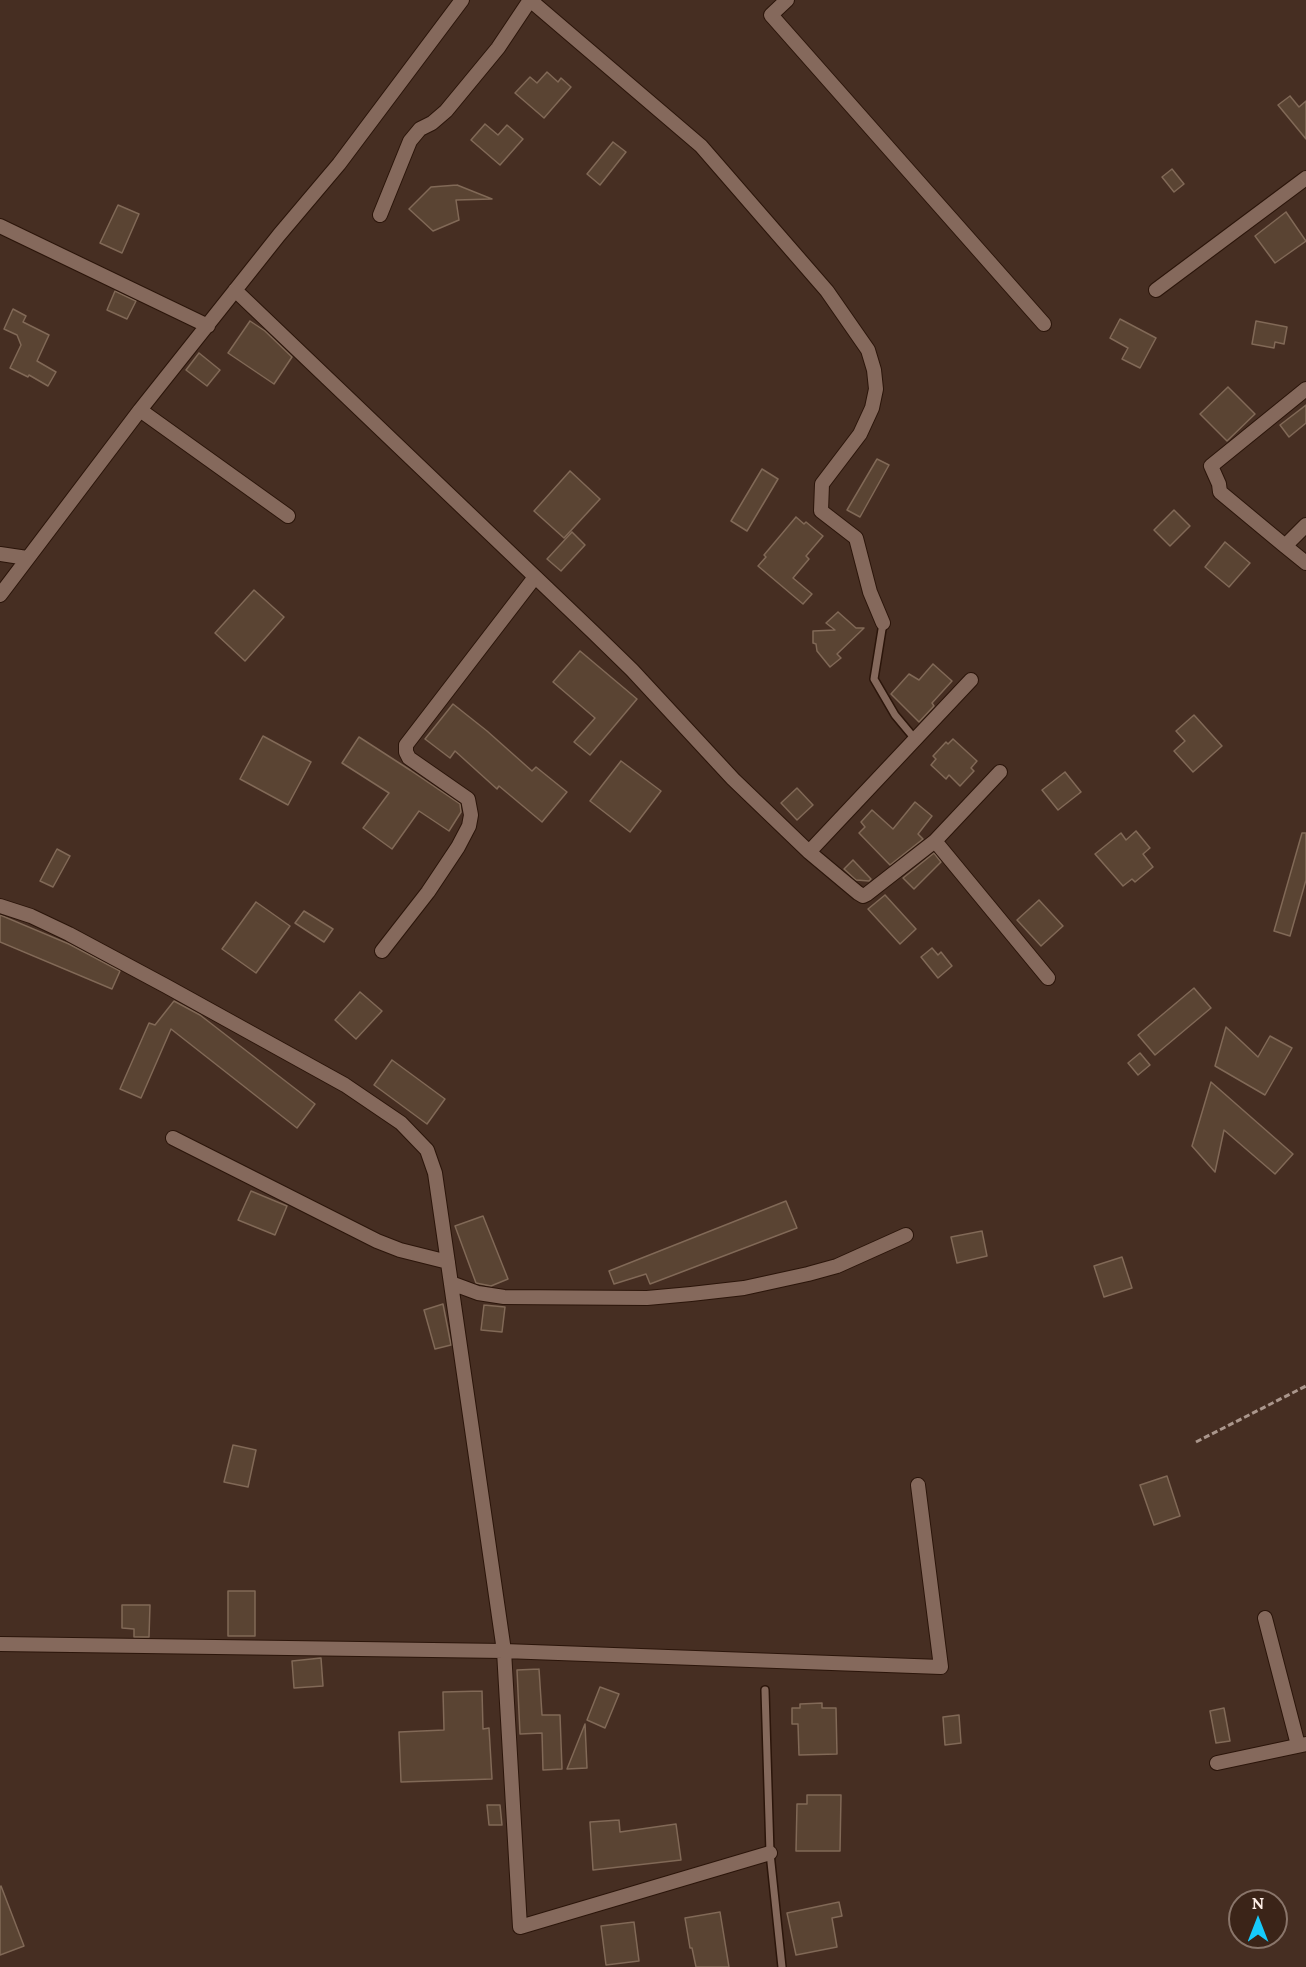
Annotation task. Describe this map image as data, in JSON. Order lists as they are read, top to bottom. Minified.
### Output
{"north":"top"}
